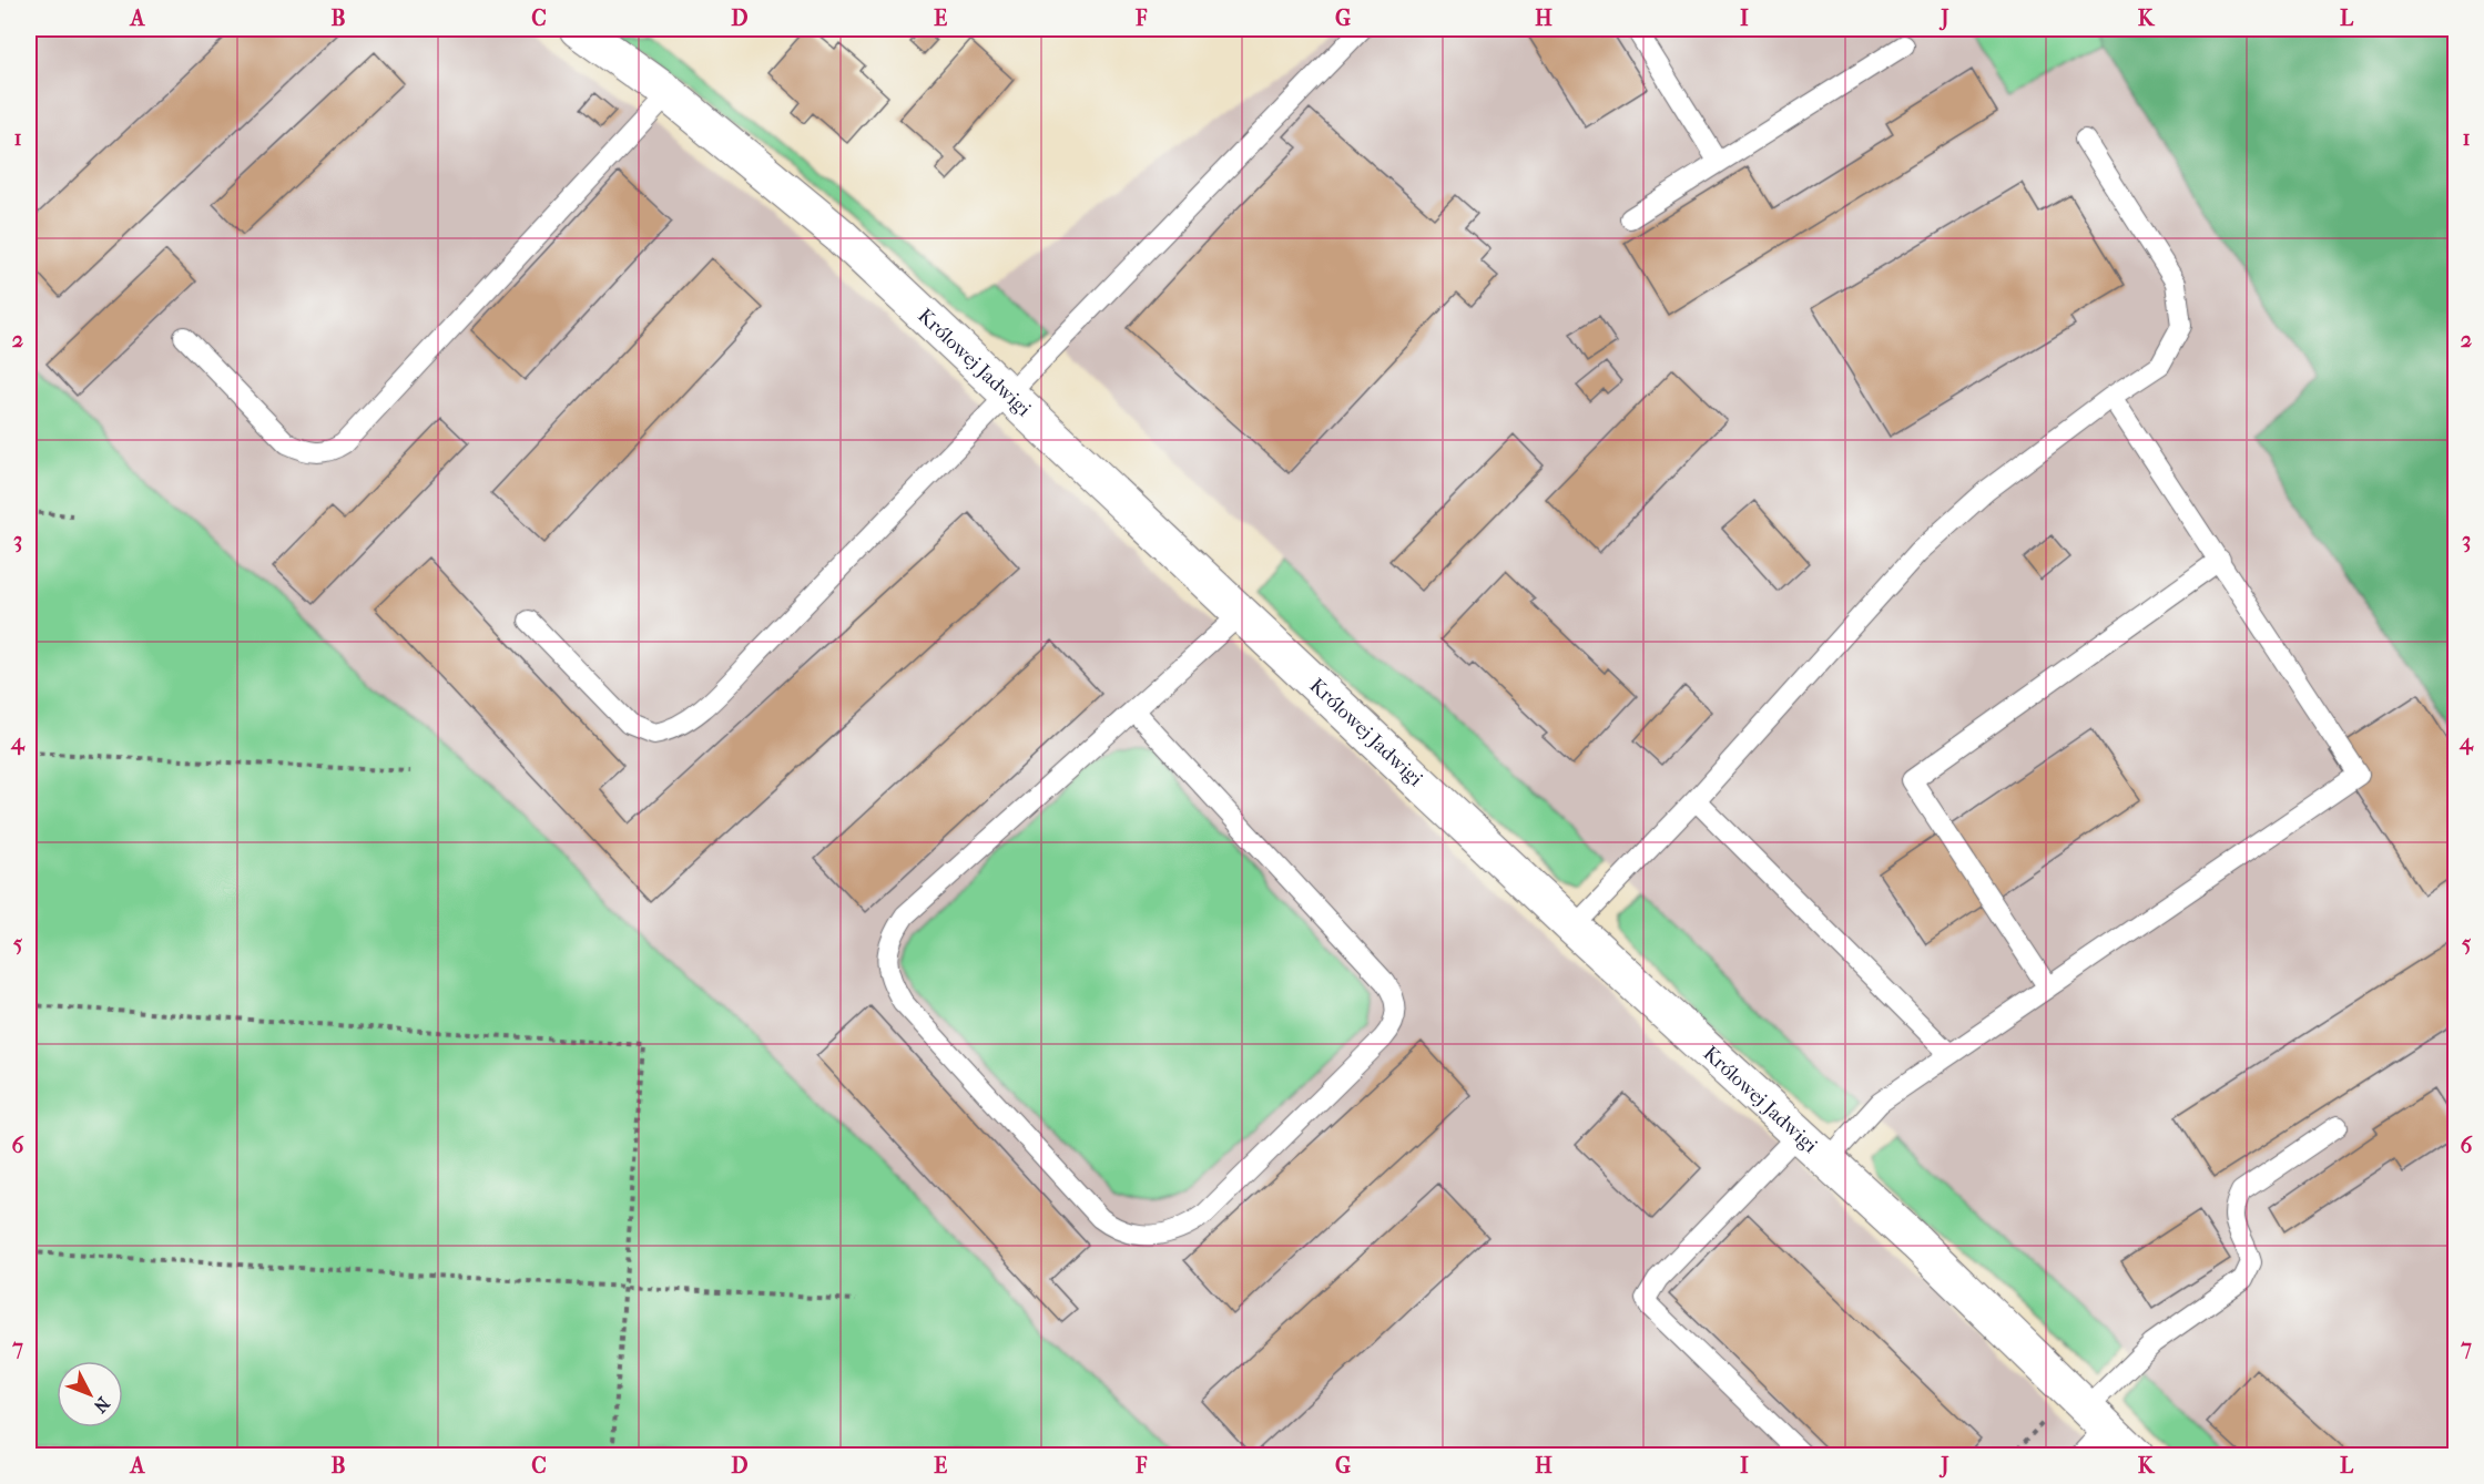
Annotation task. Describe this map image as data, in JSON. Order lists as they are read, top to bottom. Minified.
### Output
{"streets":{"street":["Królowej Jadwigi"]},"north":"bottom right","grid":{"columns":["A","B","C","D","E","F","G","H","I","J","K","L"],"rows":["1","2","3","4","5","6","7"]}}
